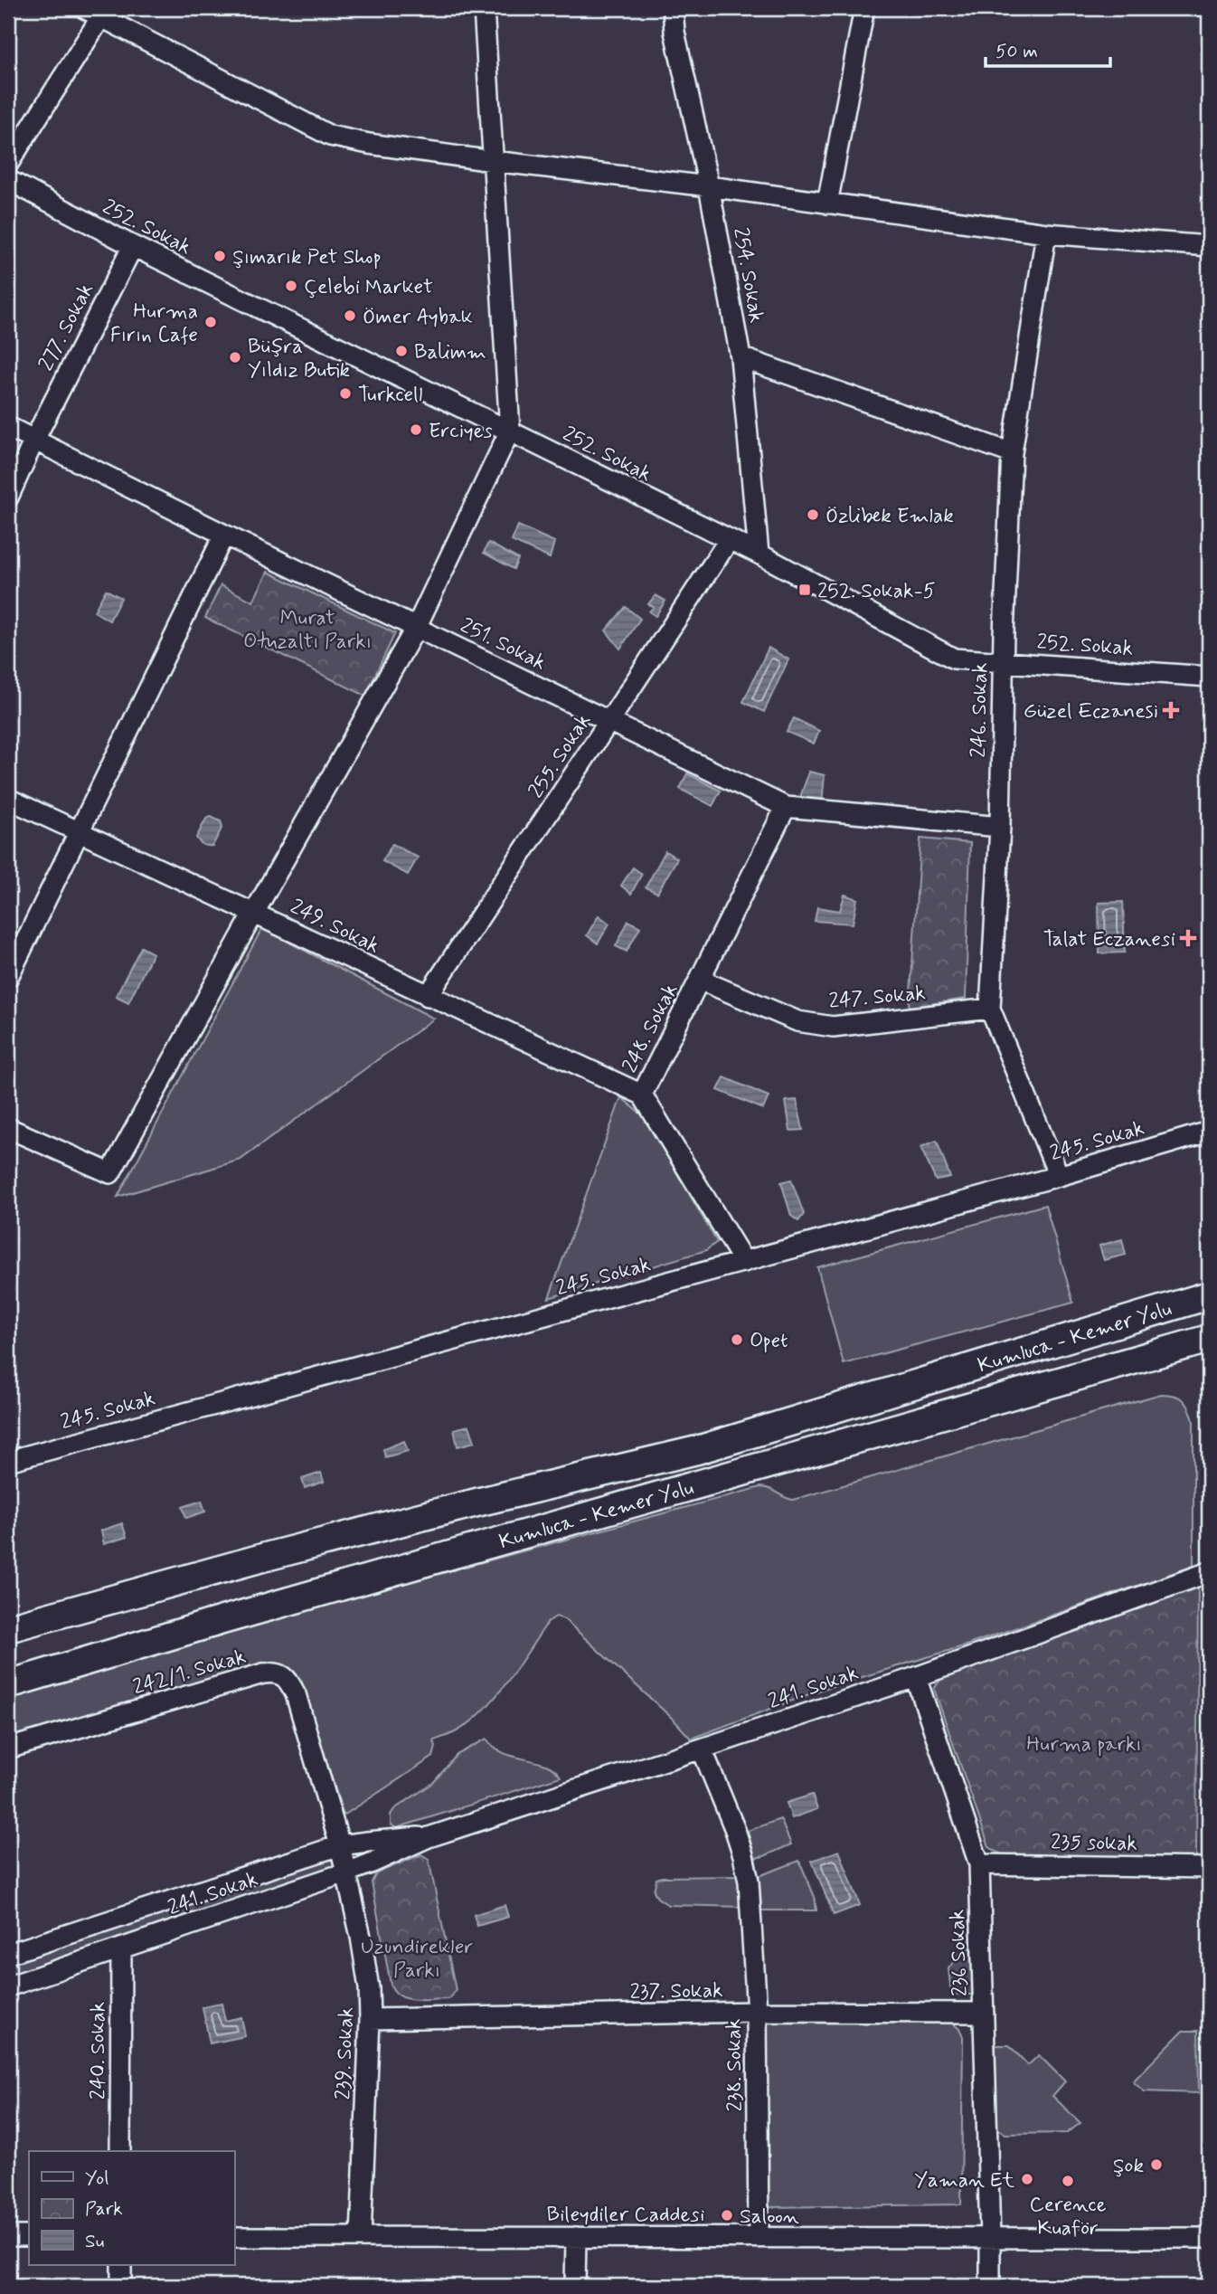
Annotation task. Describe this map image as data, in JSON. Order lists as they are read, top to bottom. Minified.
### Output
{"streets":{"highway":["Kumluca - Kemer Yolu"],"street":["252. Sokak","254. Sokak","277. Sokak","251. Sokak","246. Sokak","255. Sokak","249. Sokak","247. Sokak","248. Sokak","245. Sokak","242/1. Sokak","241. Sokak","235 sokak","236 Sokak","237. Sokak","240. Sokak","239. Sokak","238. Sokak","Bileydiler Caddesi"]},"crossings":[["252. Sokak","254. Sokak"],["252. Sokak","277. Sokak"],["252. Sokak","246. Sokak"],["252. Sokak","255. Sokak"],["277. Sokak","251. Sokak"],["251. Sokak","246. Sokak"],["251. Sokak","255. Sokak"],["251. Sokak","248. Sokak"],["246. Sokak","247. Sokak"],["246. Sokak","245. Sokak"],["255. Sokak","249. Sokak"],["249. Sokak","248. Sokak"],["247. Sokak","248. Sokak"],["248. Sokak","245. Sokak"],["242/1. Sokak","241. Sokak"],["242/1. Sokak","239. Sokak"],["241. Sokak","236 Sokak"],["241. Sokak","240. Sokak"],["241. Sokak","239. Sokak"],["241. Sokak","238. Sokak"],["235 sokak","236 Sokak"],["236 Sokak","237. Sokak"],["236 Sokak","Bileydiler Caddesi"],["237. Sokak","239. Sokak"],["237. Sokak","238. Sokak"],["239. Sokak","Bileydiler Caddesi"],["238. Sokak","Bileydiler Caddesi"]],"parks":["Murat Otuzaltı Parkı","Hurma parkı","Uzundirekler Parkı"],"places":{"other":["Şımarık Pet Shop","Çelebi Market","Ömer Aybak","Hurma Fırın Cafe","Balimm","Büşra Yıldız Butik","Turkcell","Erciyes","Özlibek Emlak","Opet","Şok","Yaman Et","Cerence Kuaför","Saloon"],"transit":["252. Sokak-5"],"health":["Güzel Eczanesi","Talat Eczanesi"]},"legend":["Yol","Park","Su"],"scale_bar":"50 m"}
